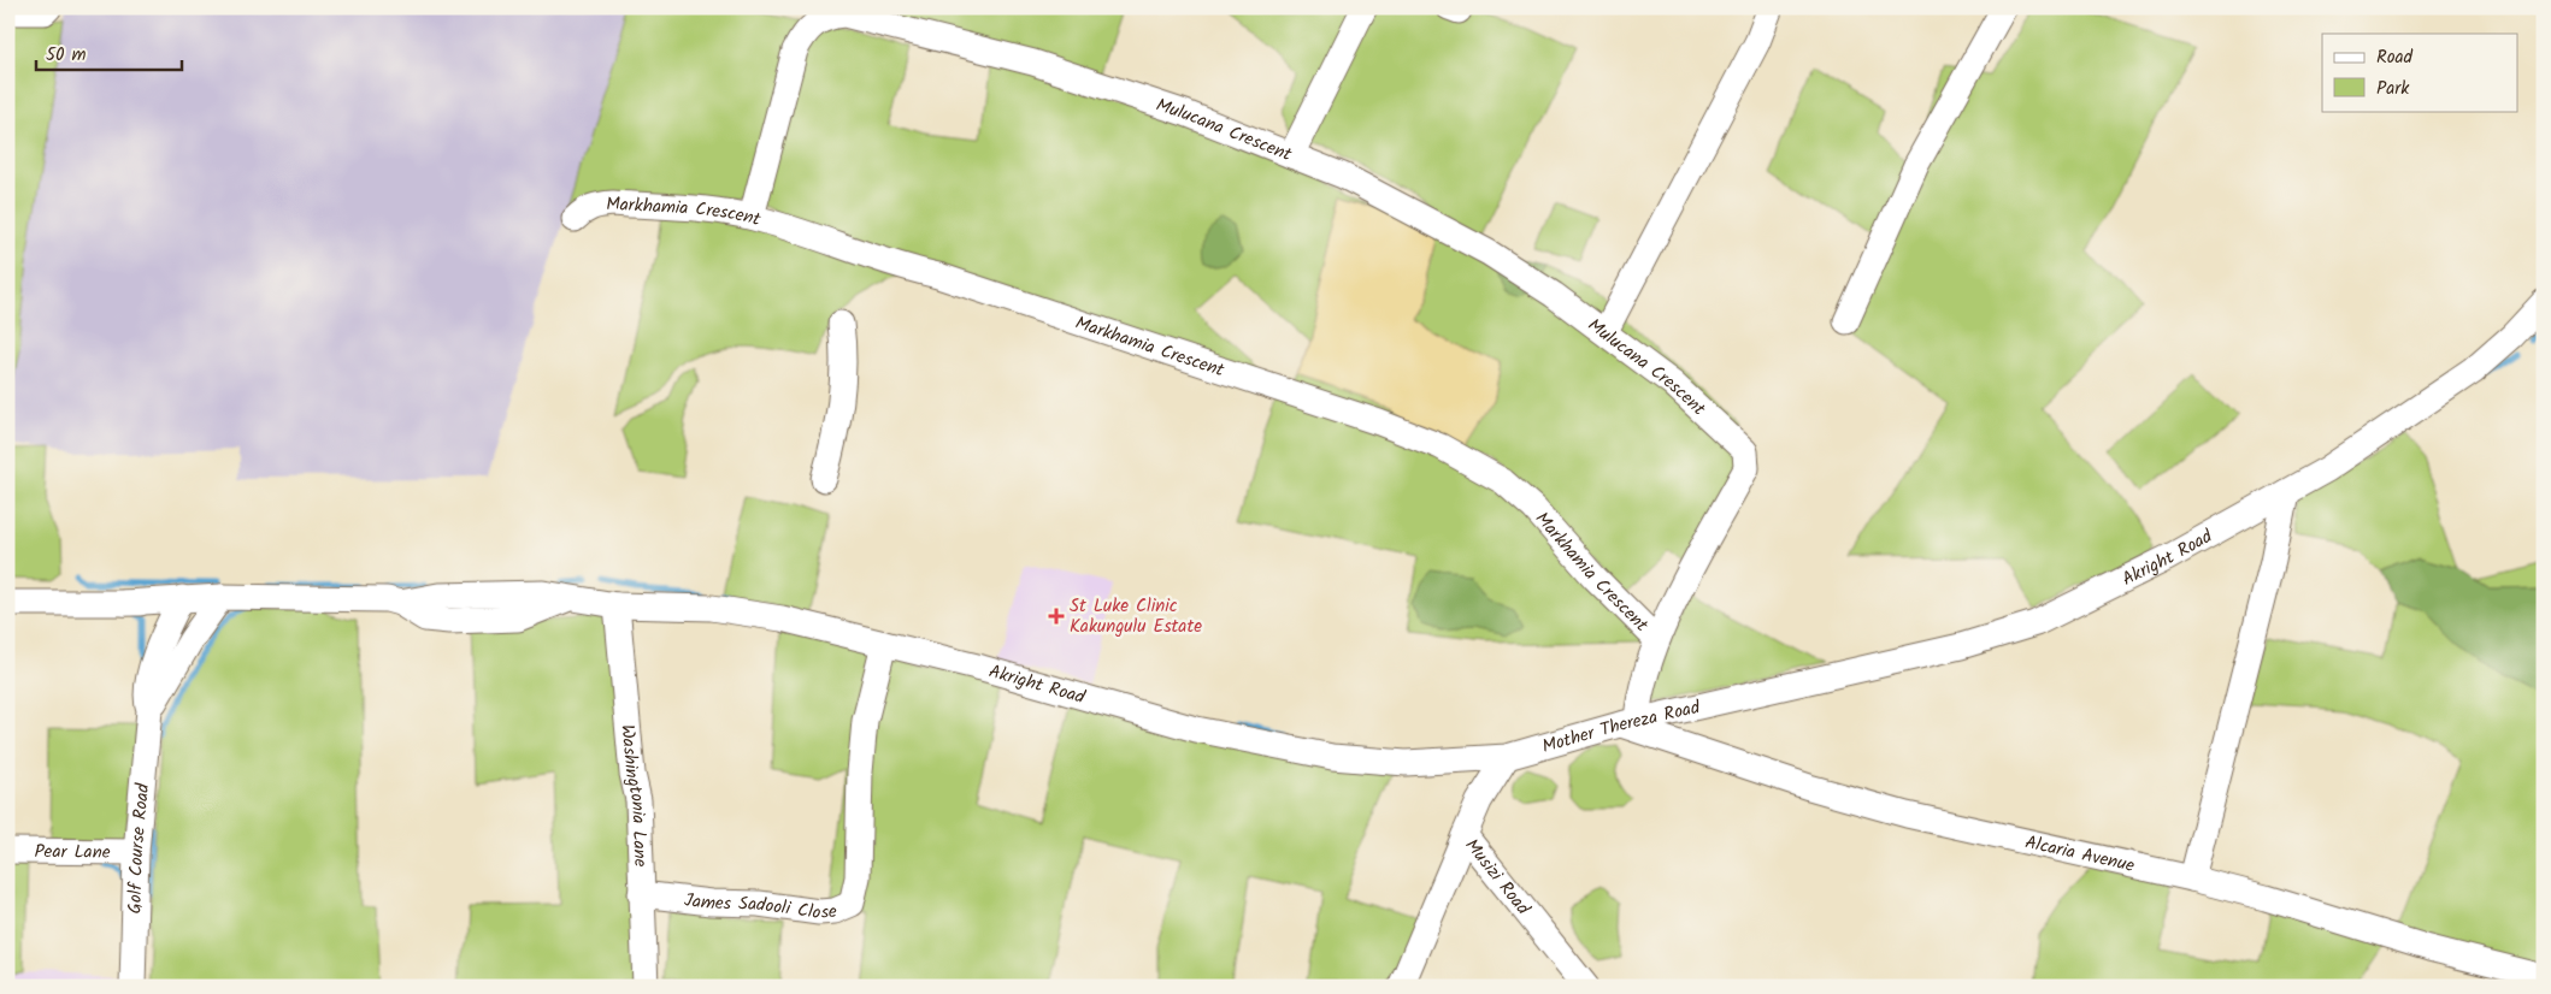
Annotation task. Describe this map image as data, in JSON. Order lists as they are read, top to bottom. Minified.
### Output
{"streets":{"street":["Mulucana Crescent","Markhamia Crescent","Akright Road","Mother Thereza Road","Washingtonia Lane","Golf Course Road","Pear Lane","Alcaria Avenue","Musizi Road","James Sadooli Close"]},"crossings":[["Mulucana Crescent","Markhamia Crescent"],["Akright Road","Mother Thereza Road"],["Akright Road","Washingtonia Lane"],["Akright Road","Golf Course Road"],["Akright Road","Musizi Road"],["Akright Road","James Sadooli Close"],["Mother Thereza Road","Alcaria Avenue"],["Mother Thereza Road","Musizi Road"],["Washingtonia Lane","James Sadooli Close"],["Golf Course Road","Pear Lane"]],"places":{"health":["St Luke Clinic Kakungulu Estate"]},"legend":["Road","Park"],"scale_bar":"50 m"}
